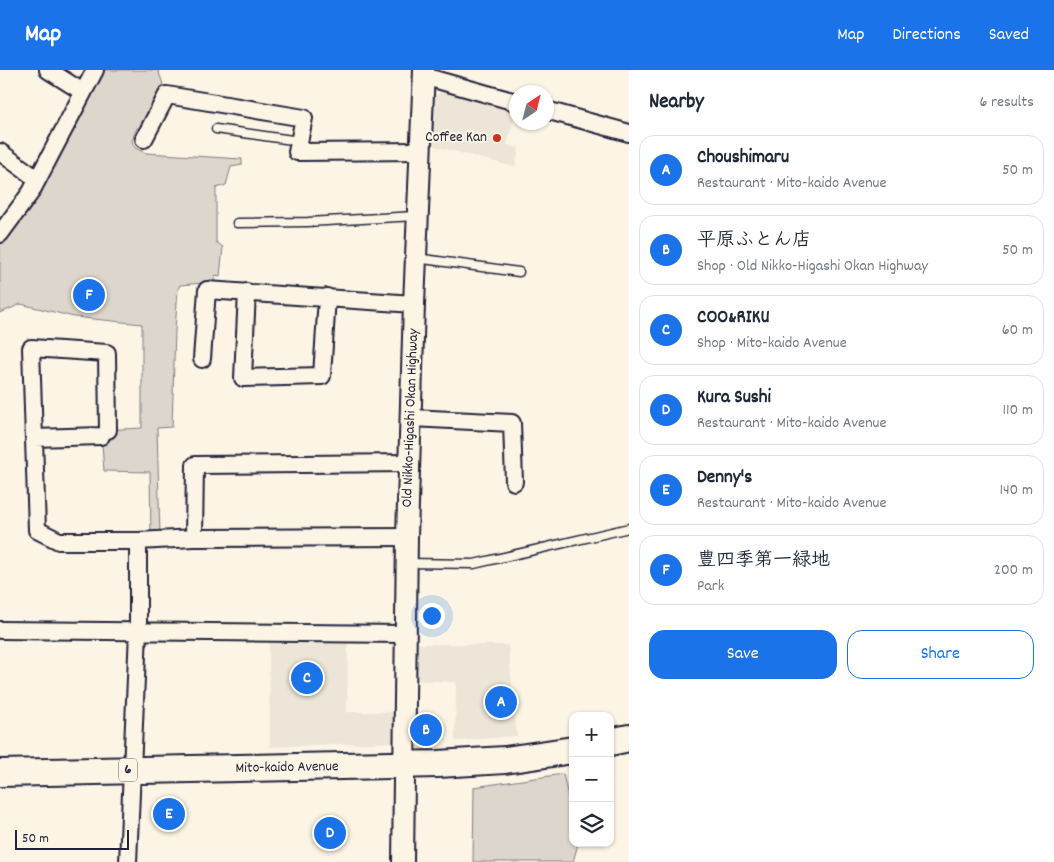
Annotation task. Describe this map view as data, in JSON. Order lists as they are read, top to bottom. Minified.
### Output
{"streets":{"highway":["Mito-kaido Avenue","6"],"street":["Old Nikko-Higashi Okan Highway"]},"crossings":[["Old Nikko-Higashi Okan Highway","Mito-kaido Avenue"]],"places":["Coffee Kan"],"scale_bar":"50 m","north":"top right","page":{"header":"Map","nav":["Map","Directions","Saved"],"heading":["Nearby","6 results"],"list":[{"mark":"A","name":"Choushimaru","note":"Restaurant · Mito-kaido Avenue","value":"50 m"},{"mark":"B","name":"平原ふとん店","note":"Shop · Old Nikko-Higashi Okan Highway","value":"50 m"},{"mark":"C","name":"COO&RIKU","note":"Shop · Mito-kaido Avenue","value":"60 m"},{"mark":"D","name":"Kura Sushi","note":"Restaurant · Mito-kaido Avenue","value":"110 m"},{"mark":"E","name":"Denny's","note":"Restaurant · Mito-kaido Avenue","value":"140 m"},{"mark":"F","name":"豊四季第一緑地","note":"Park","value":"200 m"}],"pins":["F","C","A","B","E","D"],"buttons":["Save","Share"],"map_buttons":["+","−"],"scale":"50 m"}}
